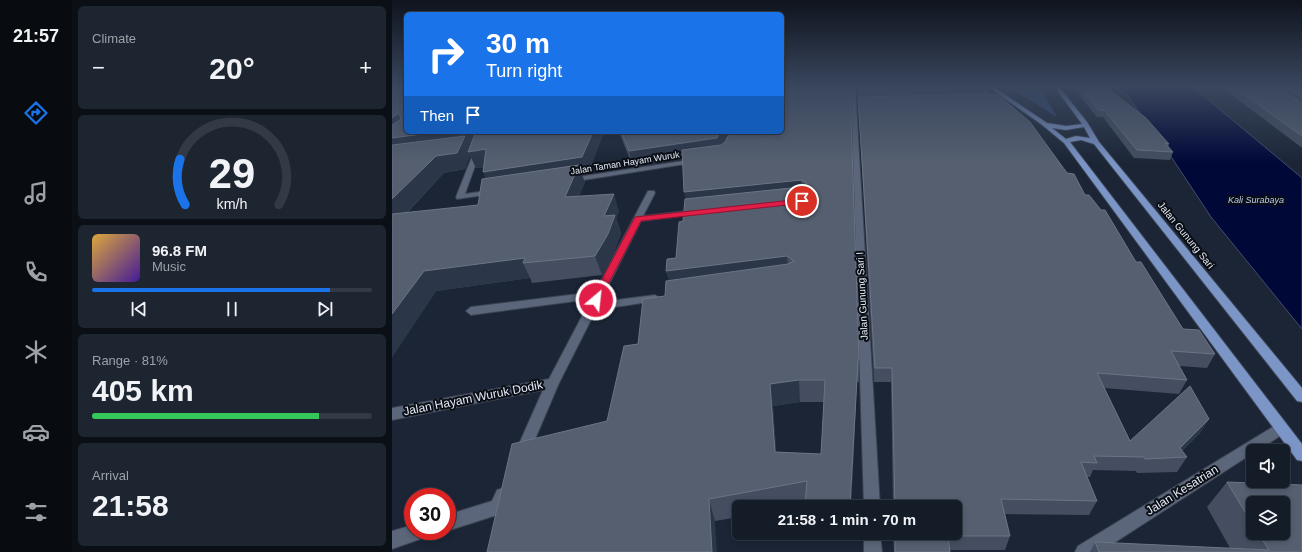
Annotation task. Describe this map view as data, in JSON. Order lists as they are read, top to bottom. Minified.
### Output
{"streets":{"main road":["Jalan Gunung Sari"],"street":["Jalan Taman Hayam Wuruk","Jalan Gunung Sari I","Jalan Hayam Wuruk Dodik","Jalan Kesatrian"]},"water":["Kali Surabaya"],"page":{"tabs":"21:57","tile":["Climate",["Range · 81%","405 km"],["Arrival","21:58"]],"turn":["30 m","Turn right"],"heat":["−","20°","+"],"then":"Then","song":["96.8 FM","Music"],"limit":"30","trip":"21:58 · 1 min · 70 m","gauge":["29","km/h"]}}
